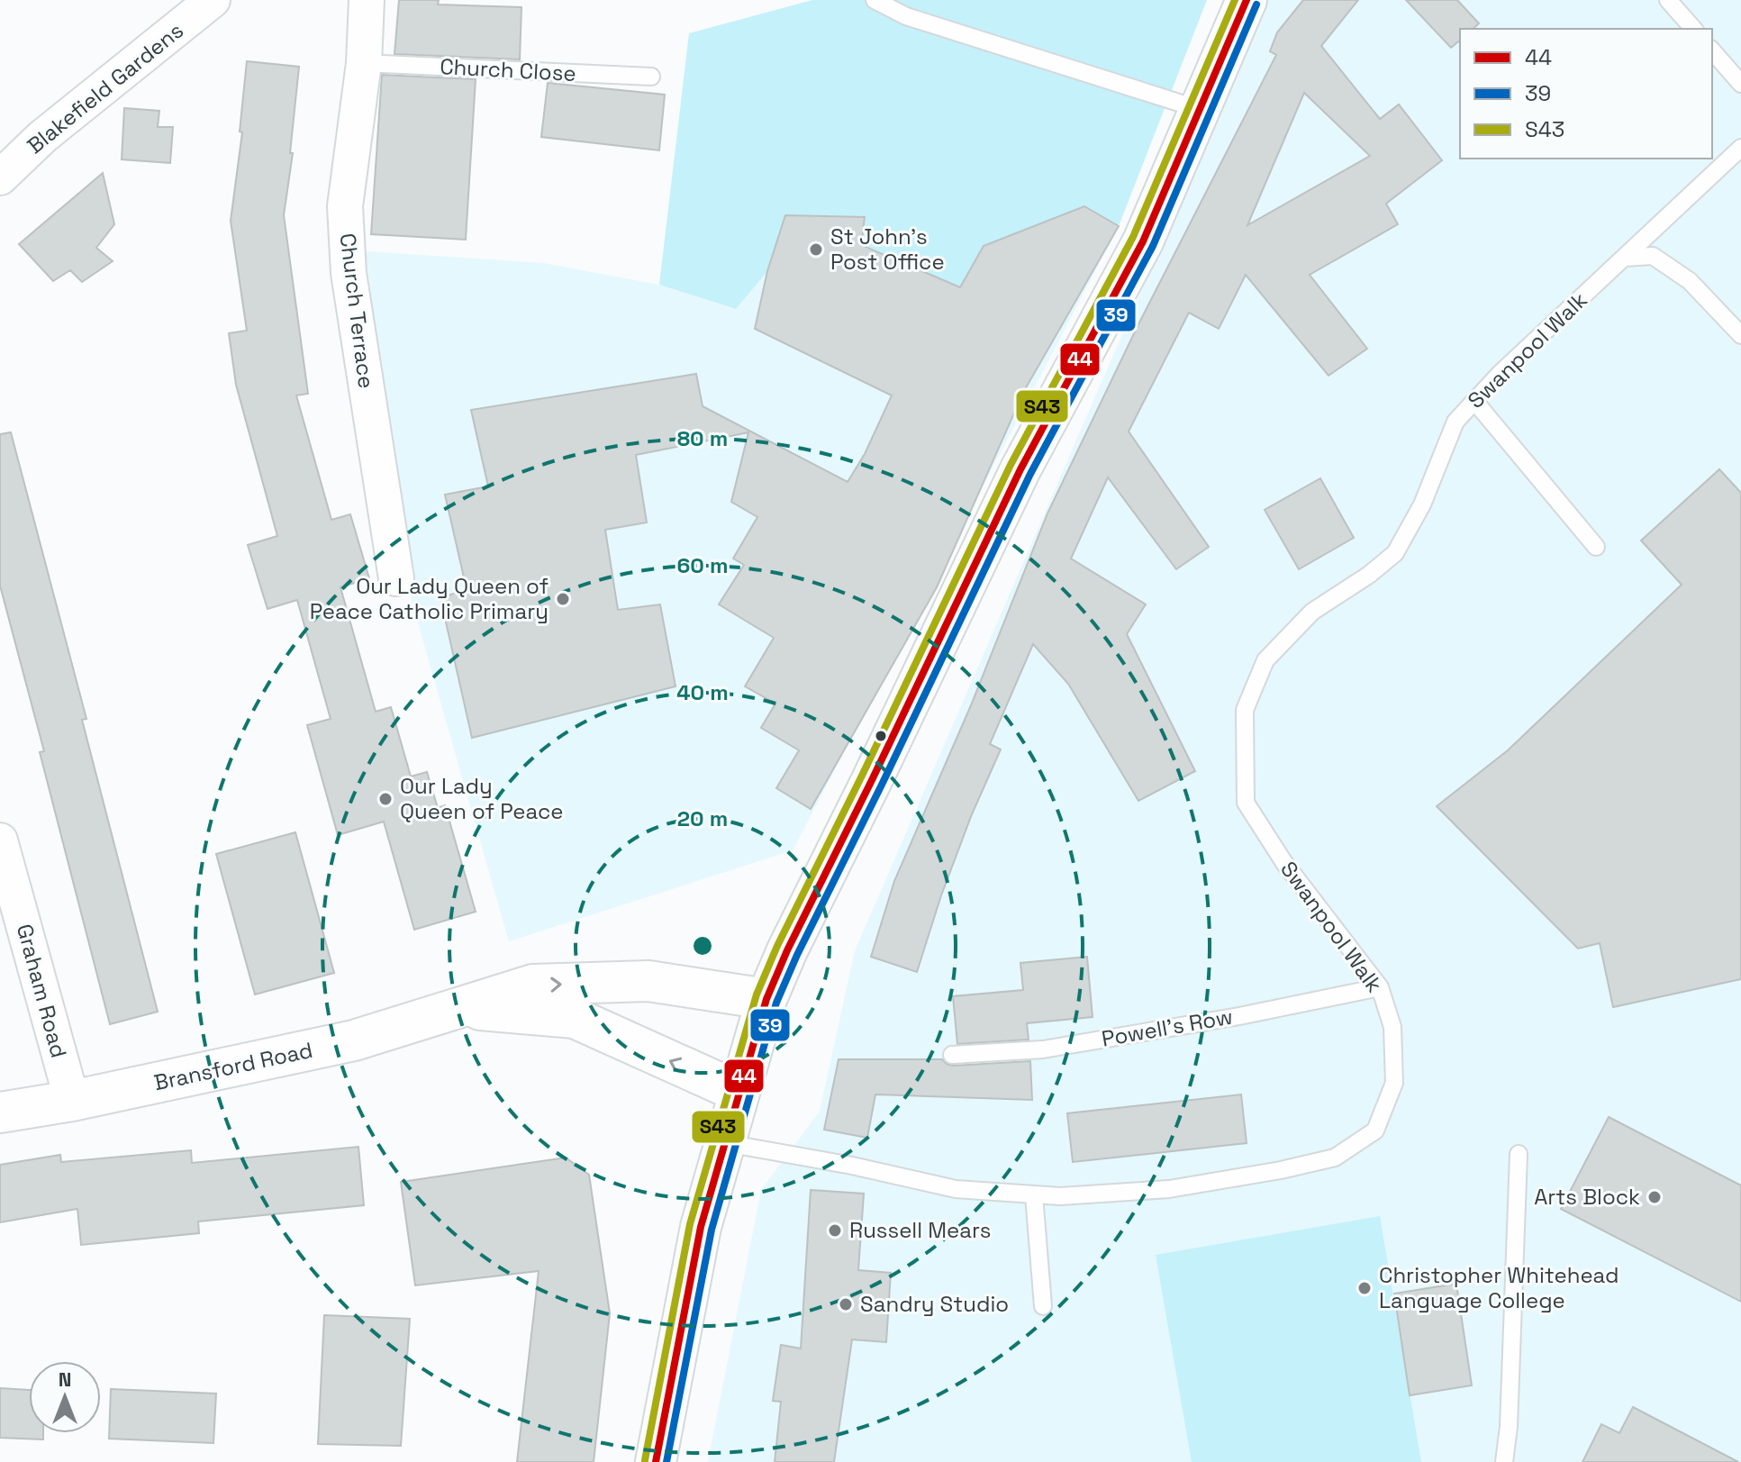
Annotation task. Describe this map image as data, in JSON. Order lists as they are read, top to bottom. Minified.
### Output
{"streets":{"main road":["Bransford Road"],"street":["Blakefield Gardens","Church Terrace","Graham Road"],"lane":["Church Close","Swanpool Walk","Powell's Row"]},"crossings":[["Church Close","Church Terrace"],["Swanpool Walk","Powell's Row"],["Graham Road","Bransford Road"]],"places":["St John's Post Office","Our Lady Queen of Peace Catholic Primary","Our Lady Queen of Peace","Arts Block","Russell Mears","Christopher Whitehead Language College","Sandry Studio"],"lines":["transit line 44","transit line S43","transit line 39"],"legend":["44","39","S43"],"north":"top","rings":["80 m","60 m","40 m","20 m"]}
